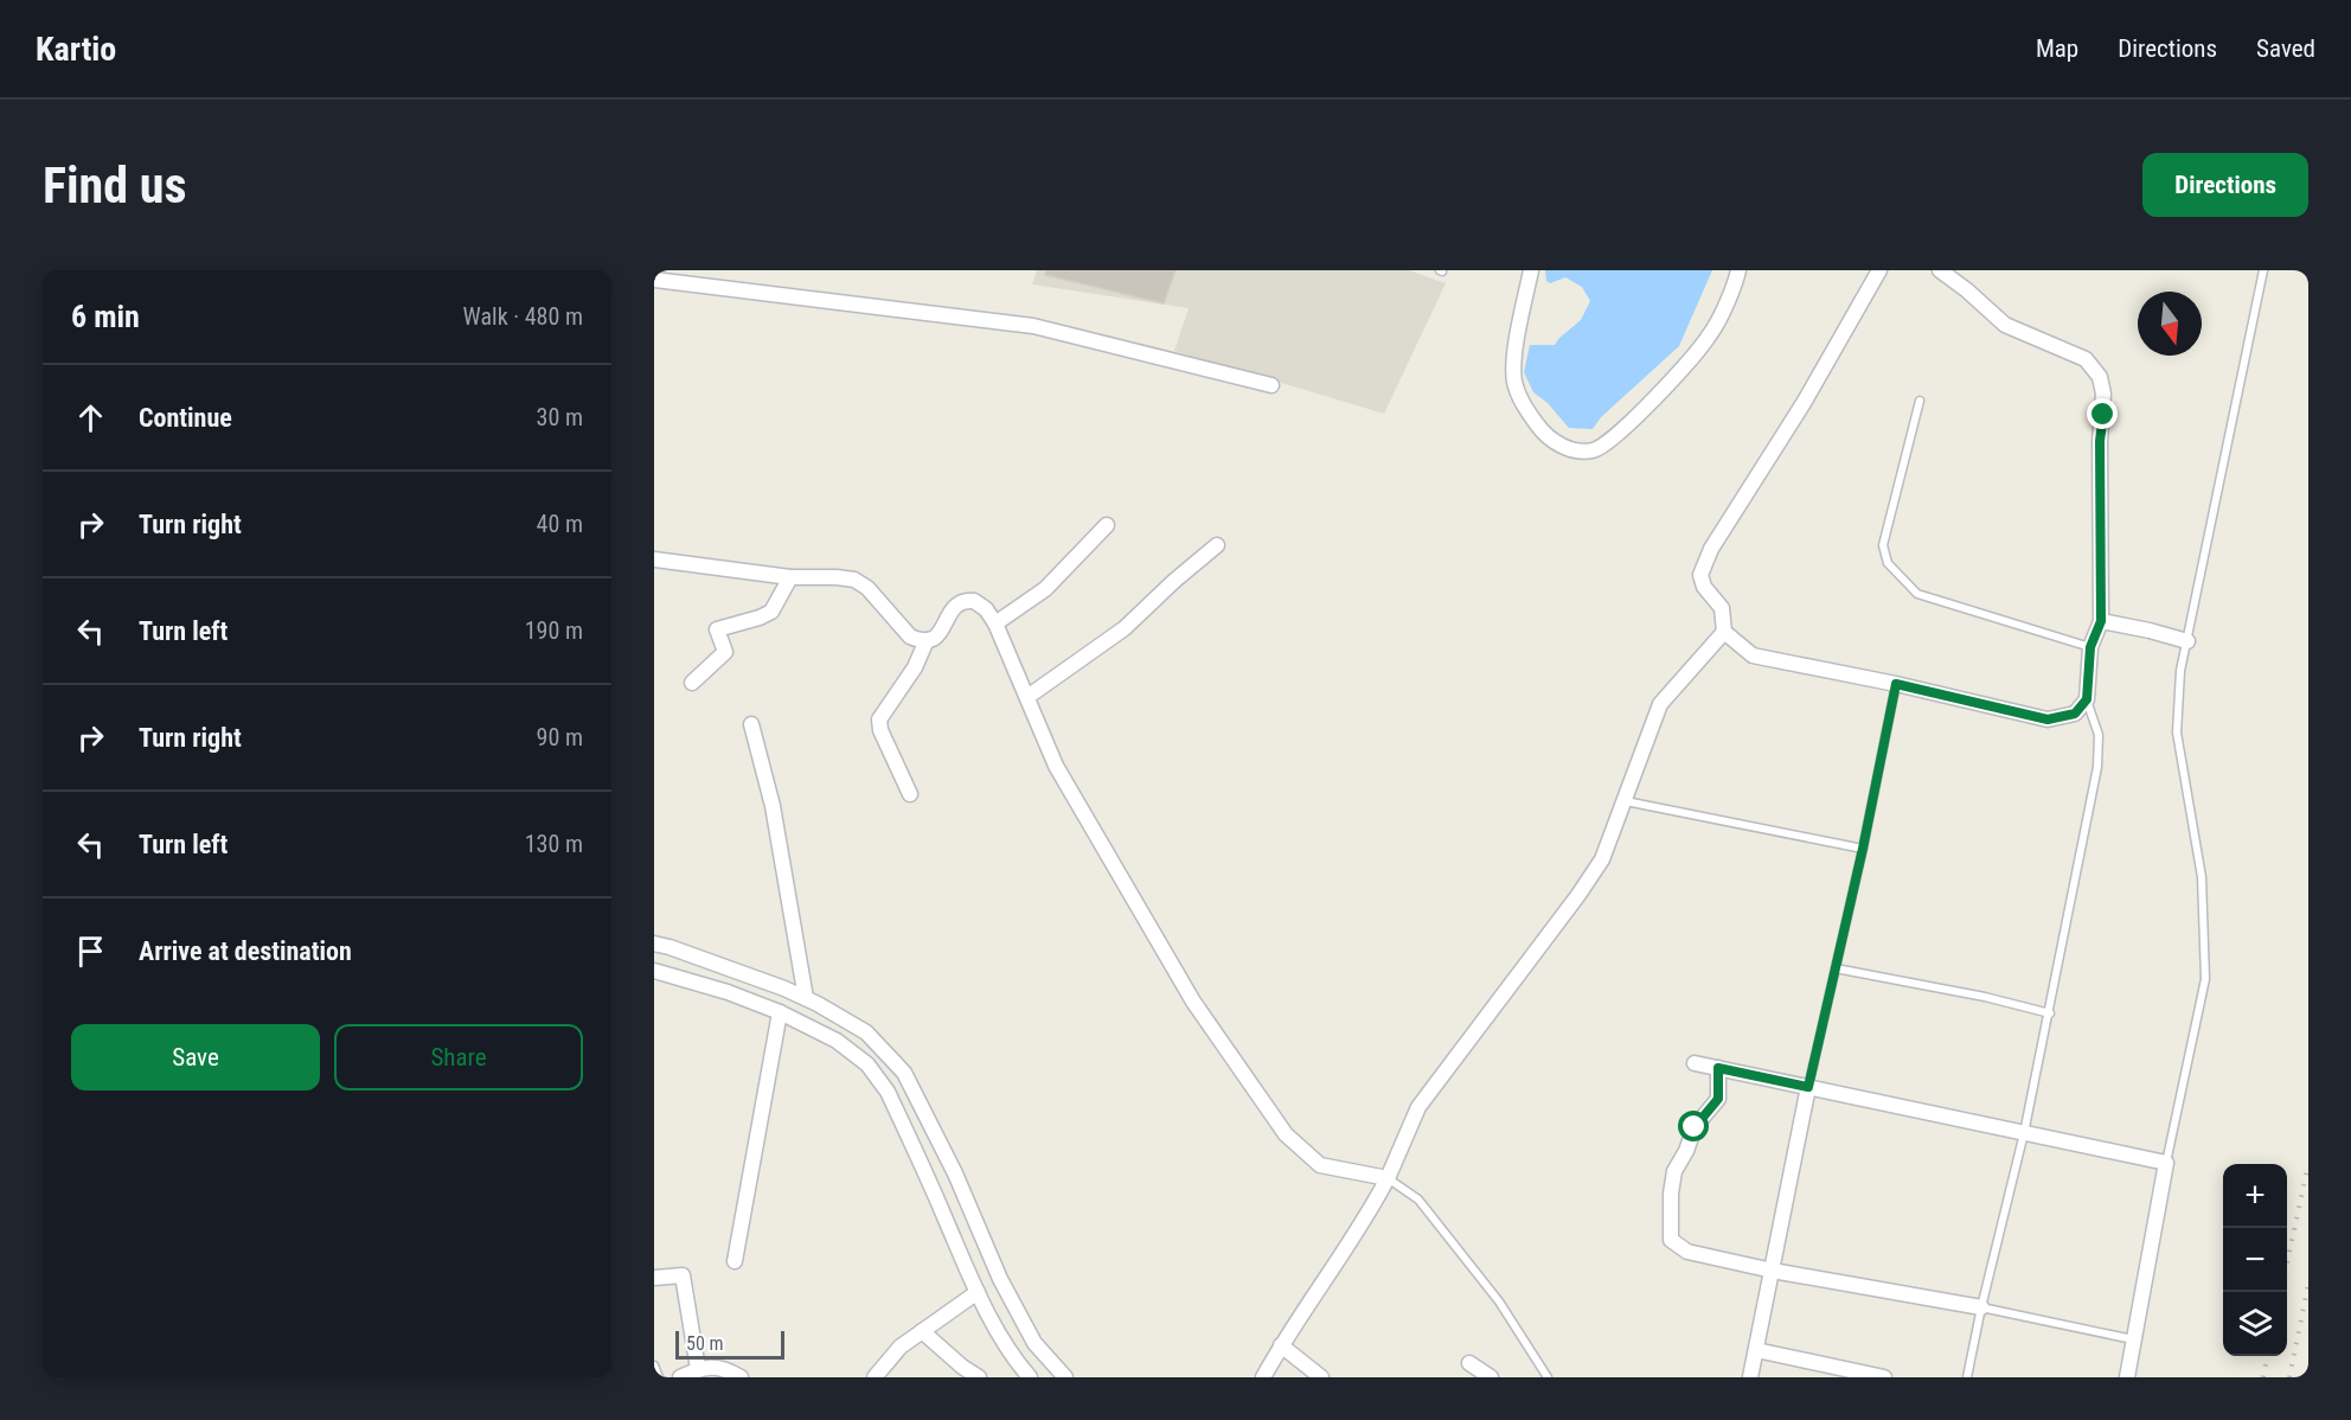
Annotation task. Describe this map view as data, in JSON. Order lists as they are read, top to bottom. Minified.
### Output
{"scale_bar":"50 m","north":"bottom","page":{"header":"Kartio","nav":["Map","Directions","Saved"],"buttons":["Directions",["Save","Share"]],"title":"Find us","heading":["6 min","Walk · 480 m"],"list":[["Continue","30 m"],["Turn right","40 m"],["Turn left","190 m"],["Turn right","90 m"],["Turn left","130 m"],"Arrive at destination"],"map_buttons":["+","−"],"scale":"50 m"}}
